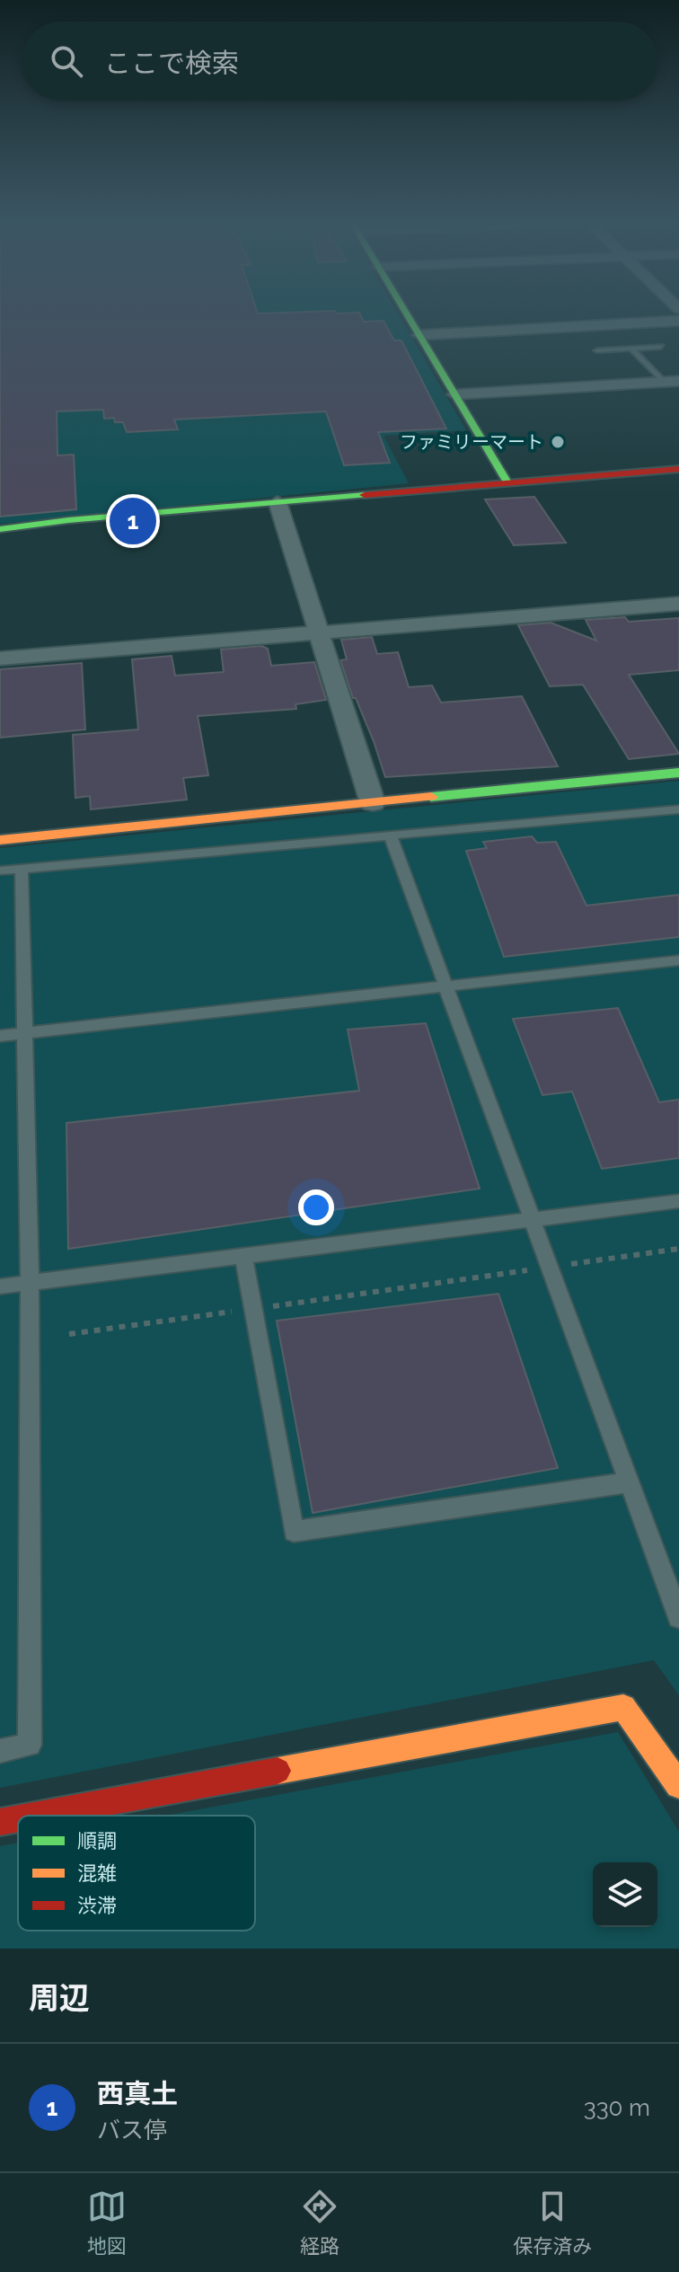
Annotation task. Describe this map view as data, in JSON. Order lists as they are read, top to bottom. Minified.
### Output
{"places":["ファミリーマート"],"legend":["順調","混雑","渋滞"],"page":{"search":"ここで検索","pins":"1","heading":"周辺","list":[{"mark":"1","name":"西真土","note":"バス停","value":"330 m"}],"nav":["地図","経路","保存済み"]}}
